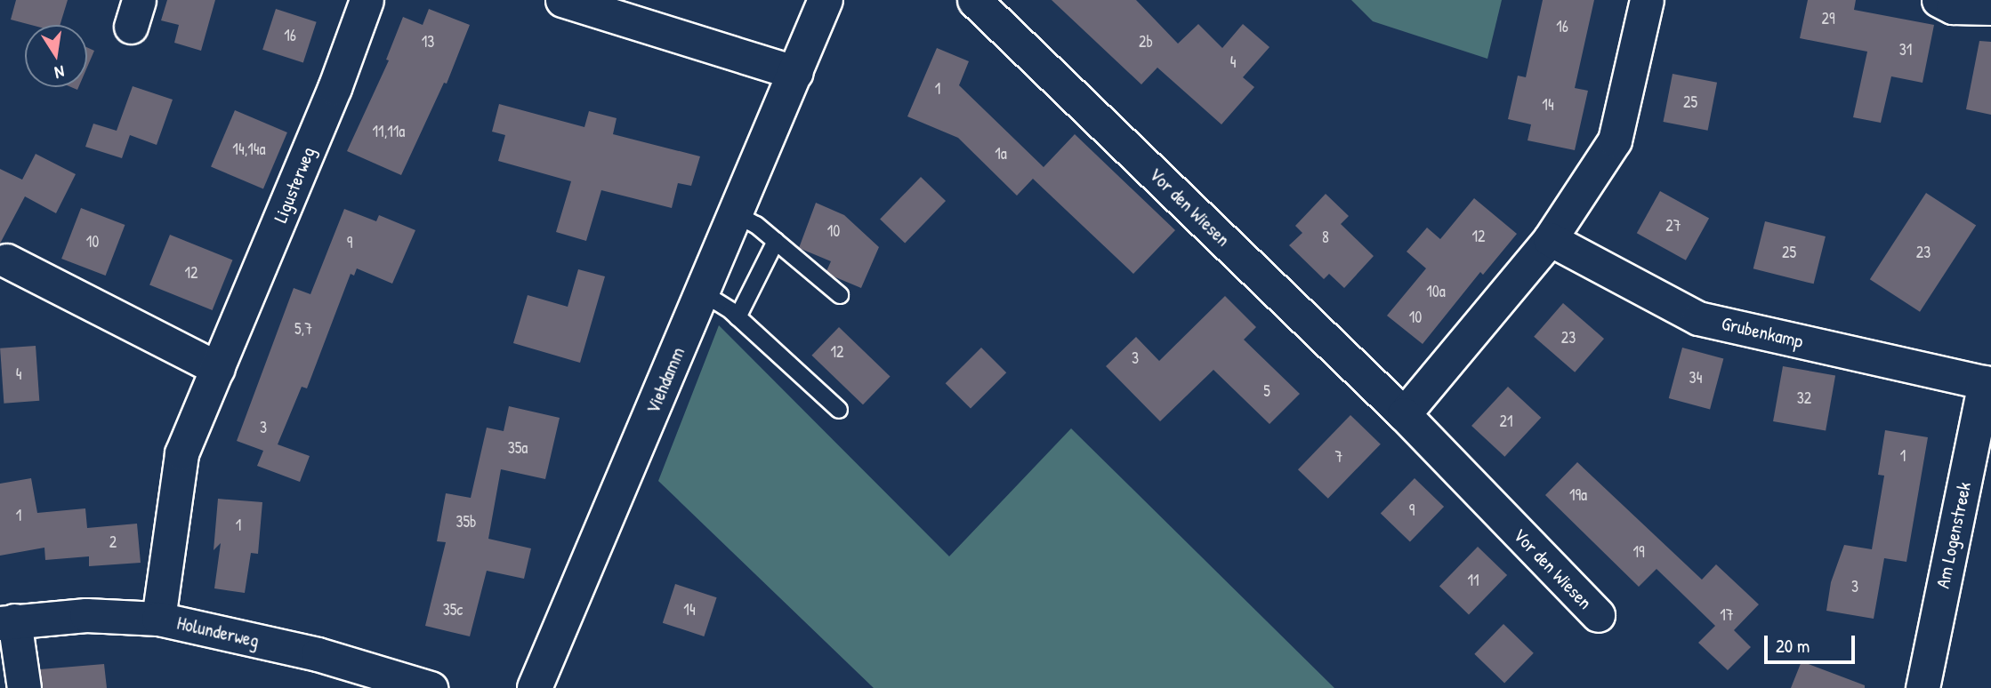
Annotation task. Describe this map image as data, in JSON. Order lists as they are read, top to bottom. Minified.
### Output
{"streets":{"main road":["Viehdamm"],"street":["Ligusterweg","Vor den Wiesen","Grubenkamp","Am Logenstreek","Holunderweg"]},"crossings":[["Ligusterweg","Holunderweg"],["Grubenkamp","Am Logenstreek"]],"house_numbers":["29","16","16","13","2b","31","4","1","25","14","11,11a","14,14a","1a","27","10","12","8","10","9","25","23","12","10a","10","5,7","23","12","3","4","34","5","32","21","3","35a","1","7","19a","9","1","35b","1","2","19","11","3","35c","14","17"],"scale_bar":"20 m","north":"bottom"}
